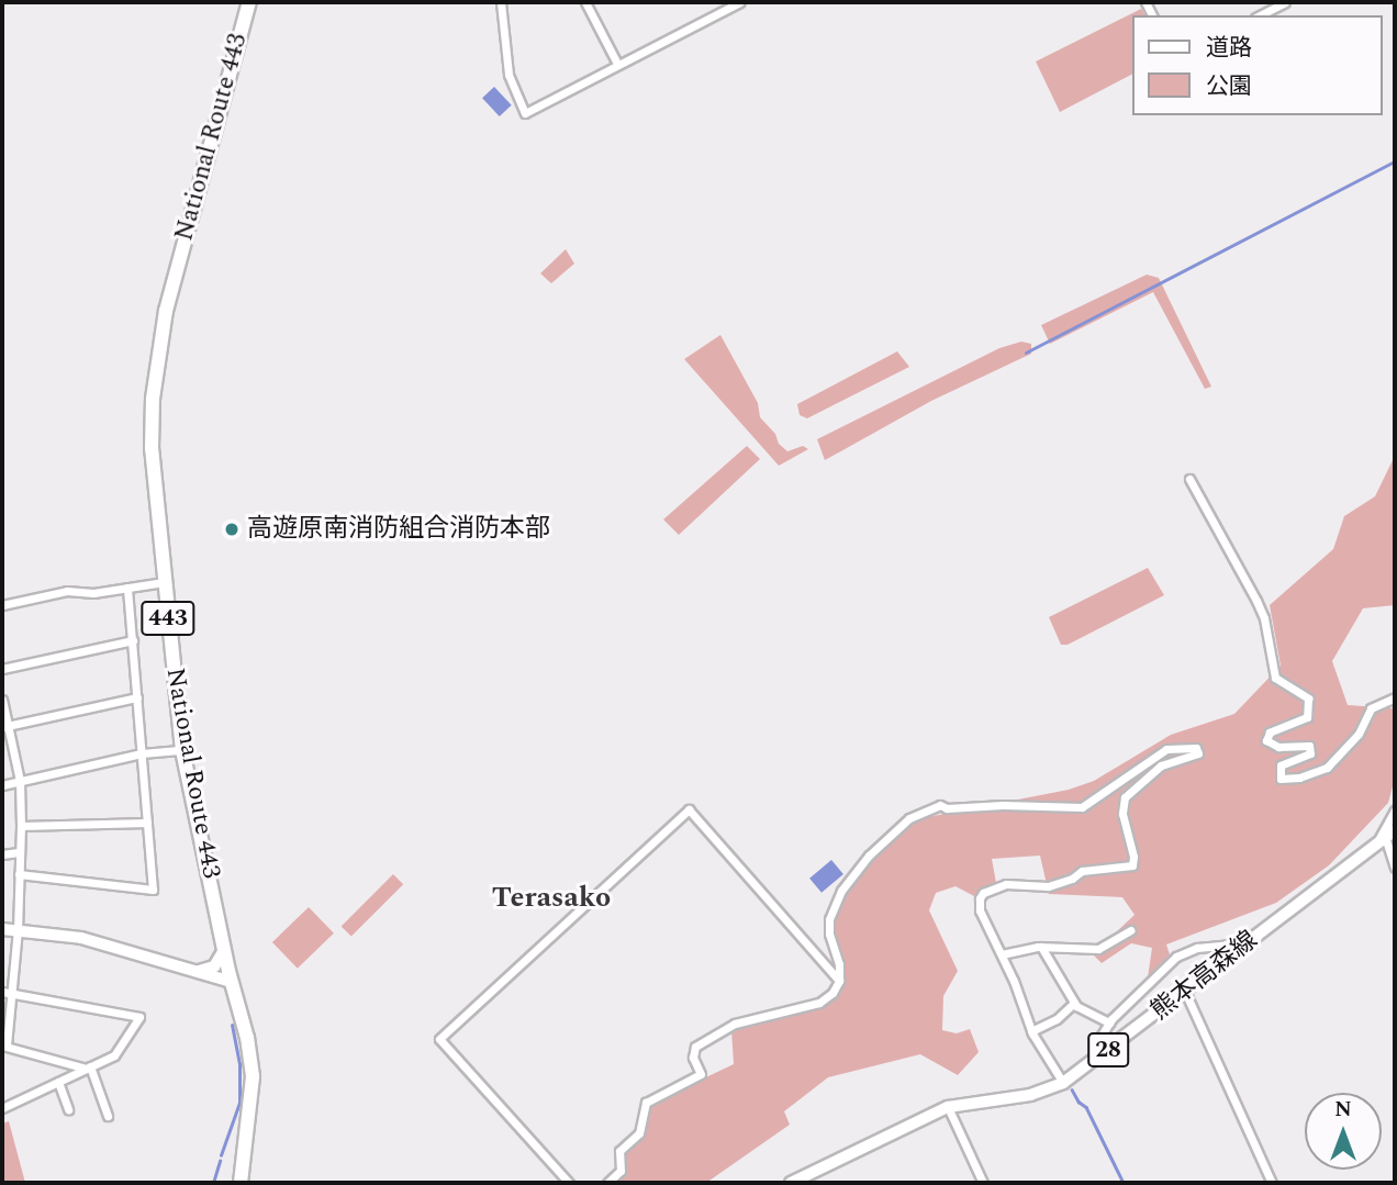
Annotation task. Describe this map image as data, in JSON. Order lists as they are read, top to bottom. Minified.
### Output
{"streets":{"highway":["National Route 443","443"],"main road":["熊本高森線","28"]},"districts":["Terasako"],"places":["高遊原南消防組合消防本部"],"legend":["道路","公園"],"north":"top"}
